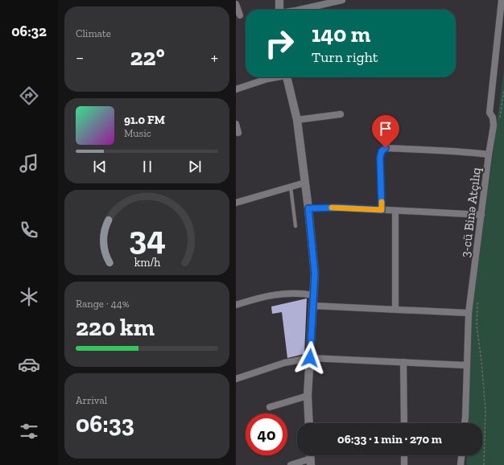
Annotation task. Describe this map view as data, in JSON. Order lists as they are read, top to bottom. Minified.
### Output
{"streets":{"street":["3-cü Binə Atçılıq"]},"page":{"tabs":"06:32","tile":["Climate",["Range · 44%","220 km"],["Arrival","06:33"]],"turn":["140 m","Turn right"],"heat":["−","22°","+"],"song":["91.0 FM","Music"],"limit":"40","trip":"06:33 · 1 min · 270 m","gauge":["34","km/h"]}}
